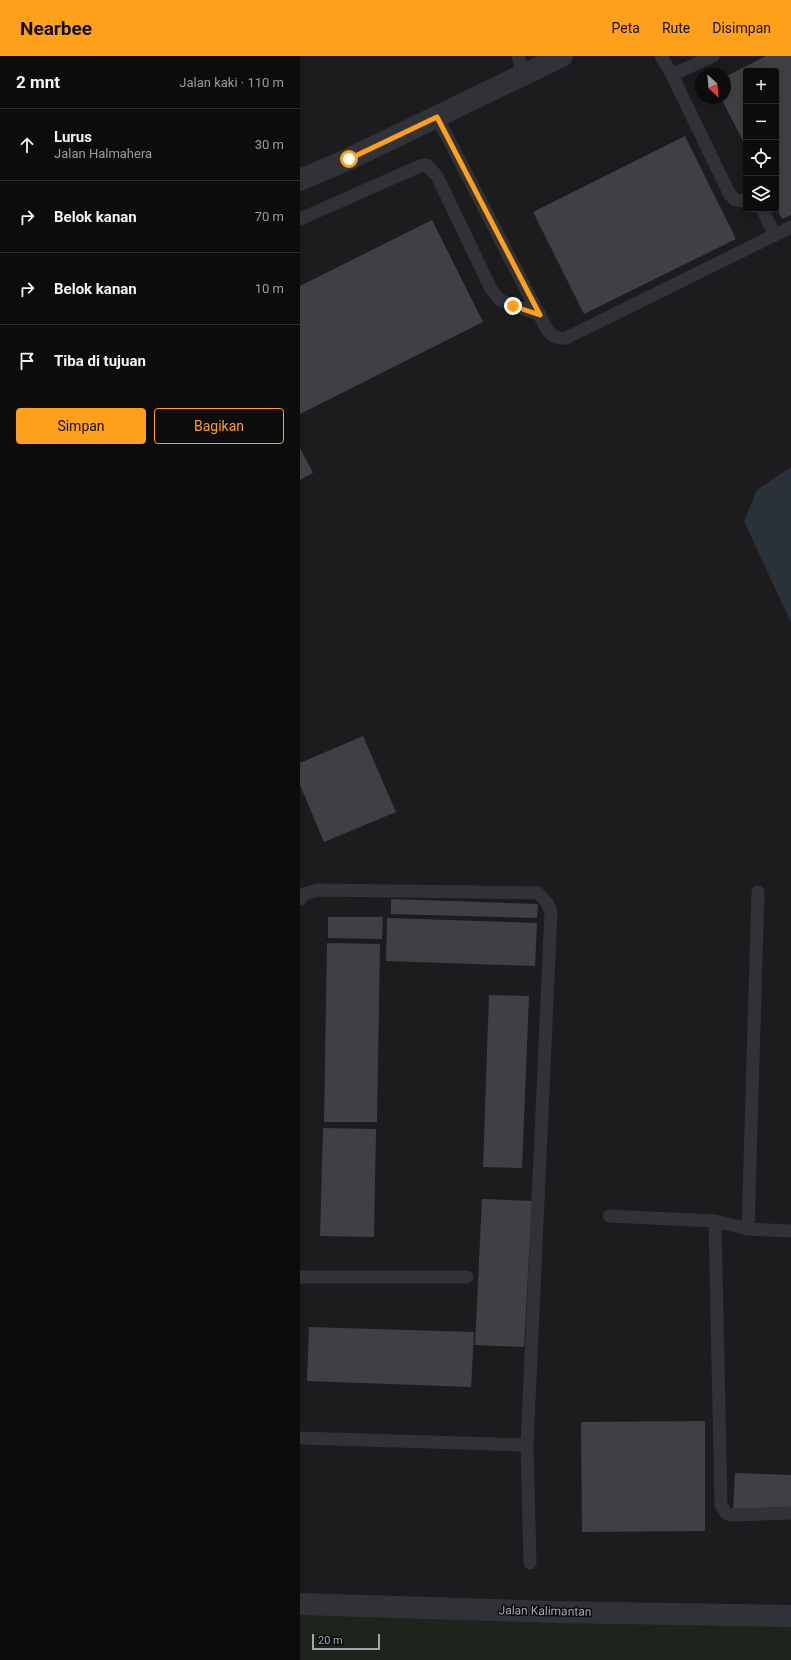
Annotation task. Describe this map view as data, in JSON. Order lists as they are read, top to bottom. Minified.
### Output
{"streets":{"street":["Jalan Kalimantan"]},"scale_bar":"20 m","north":"bottom right","page":{"header":"Nearbee","nav":["Peta","Rute","Disimpan"],"heading":["2 mnt","Jalan kaki · 110 m"],"map_buttons":["+","−"],"list":[["Lurus","Jalan Halmahera","30 m"],["Belok kanan","70 m"],["Belok kanan","10 m"],"Tiba di tujuan"],"buttons":["Simpan","Bagikan"],"scale":"20 m"}}
